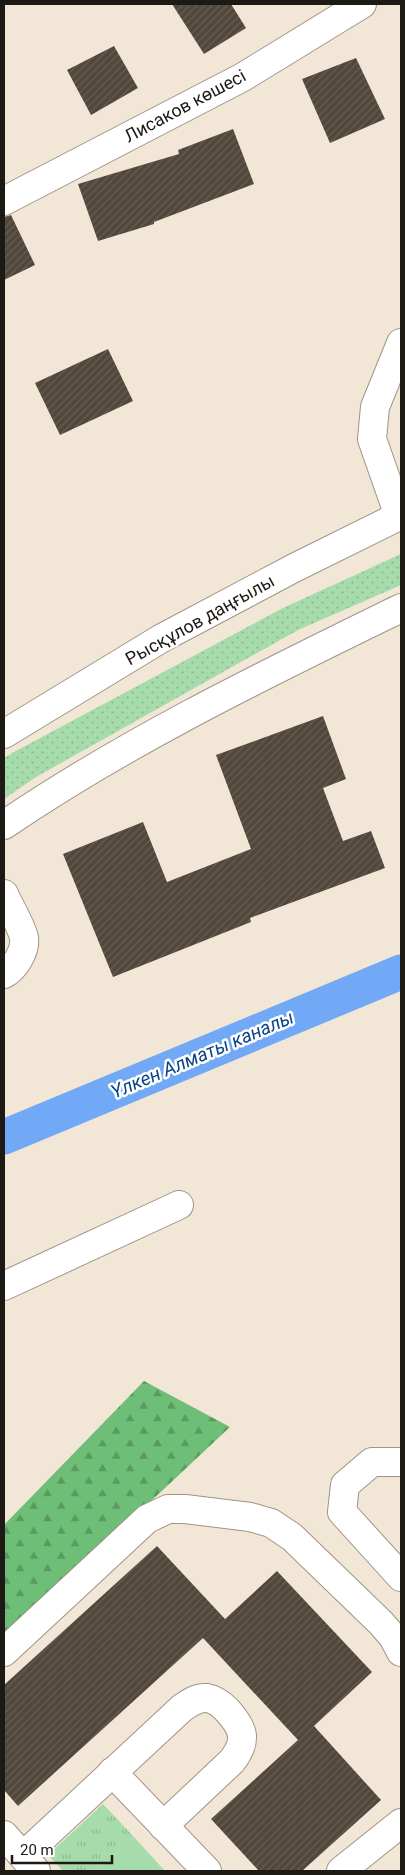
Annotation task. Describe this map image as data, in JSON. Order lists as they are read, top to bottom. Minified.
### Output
{"streets":{"main road":["Лисаков көшесі","Рысқұлов даңғылы"]},"water":["Үлкен Алматы каналы"],"scale_bar":"20 m"}
